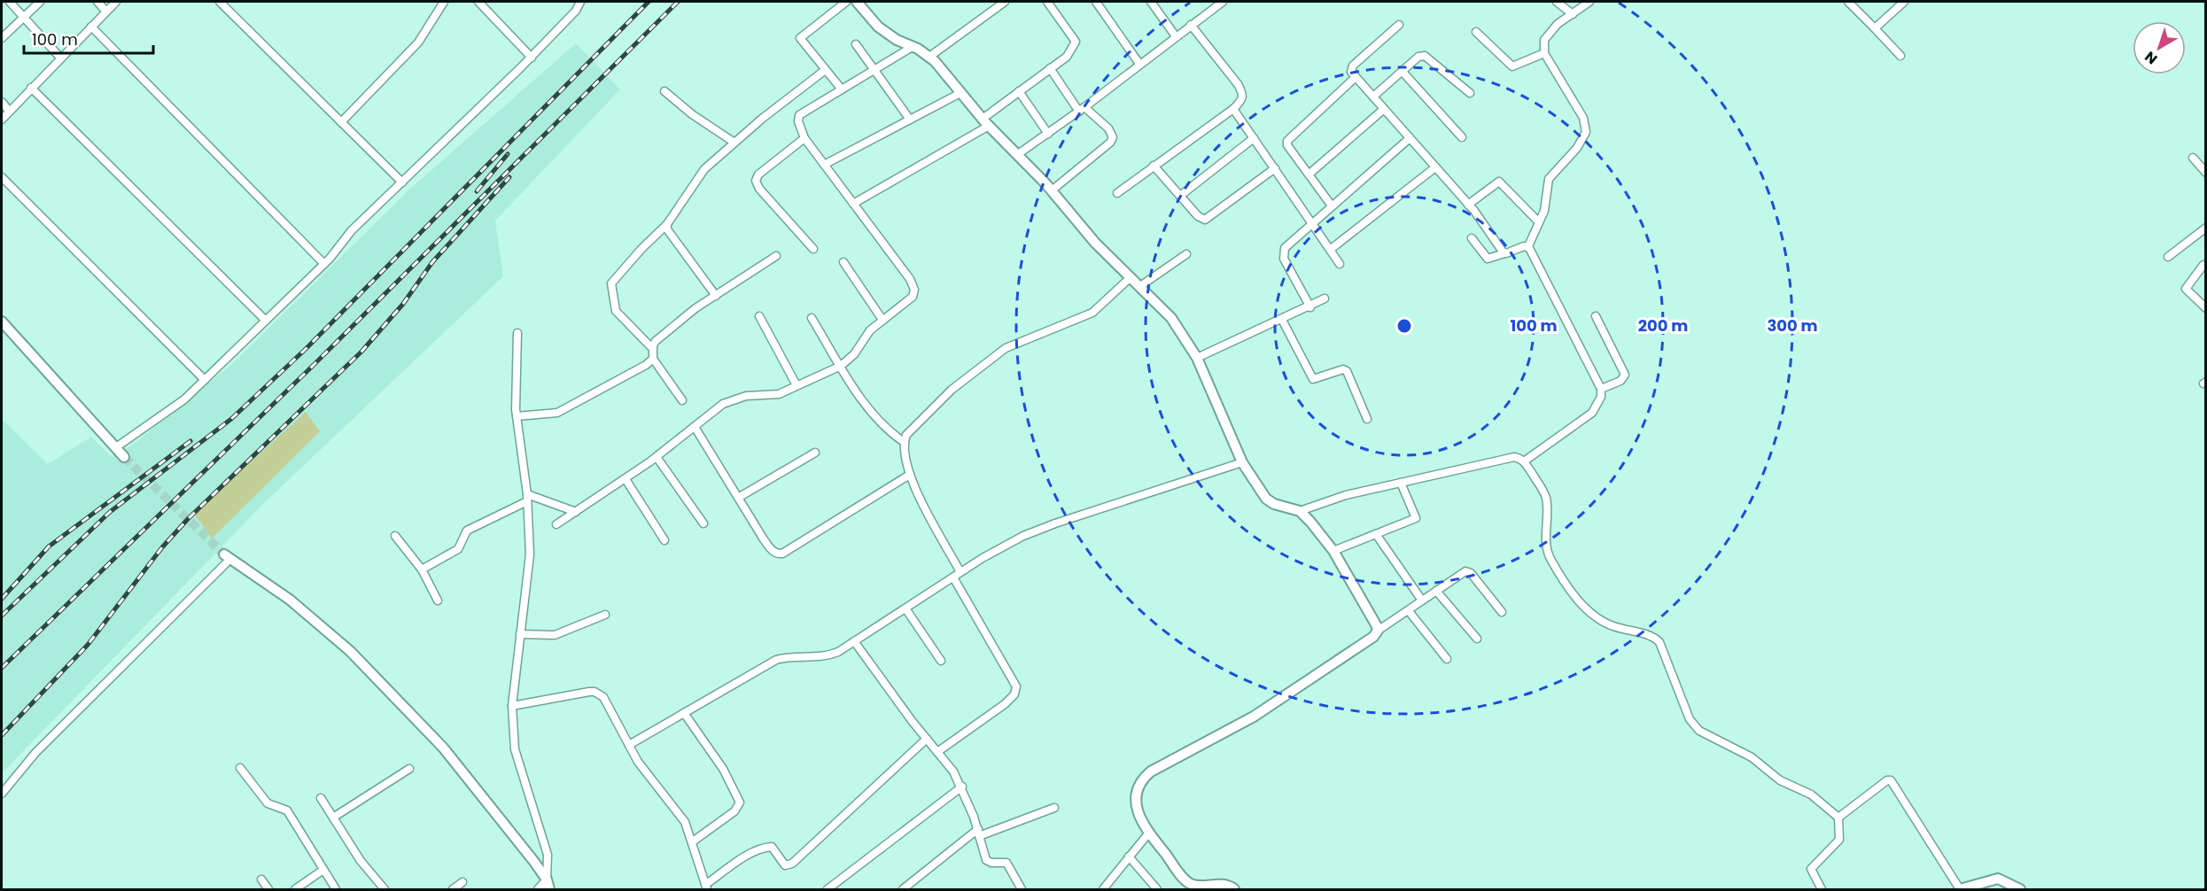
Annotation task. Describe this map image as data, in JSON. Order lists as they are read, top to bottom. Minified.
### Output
{"scale_bar":"100 m","north":"bottom left","rings":["100 m","200 m","300 m"]}
